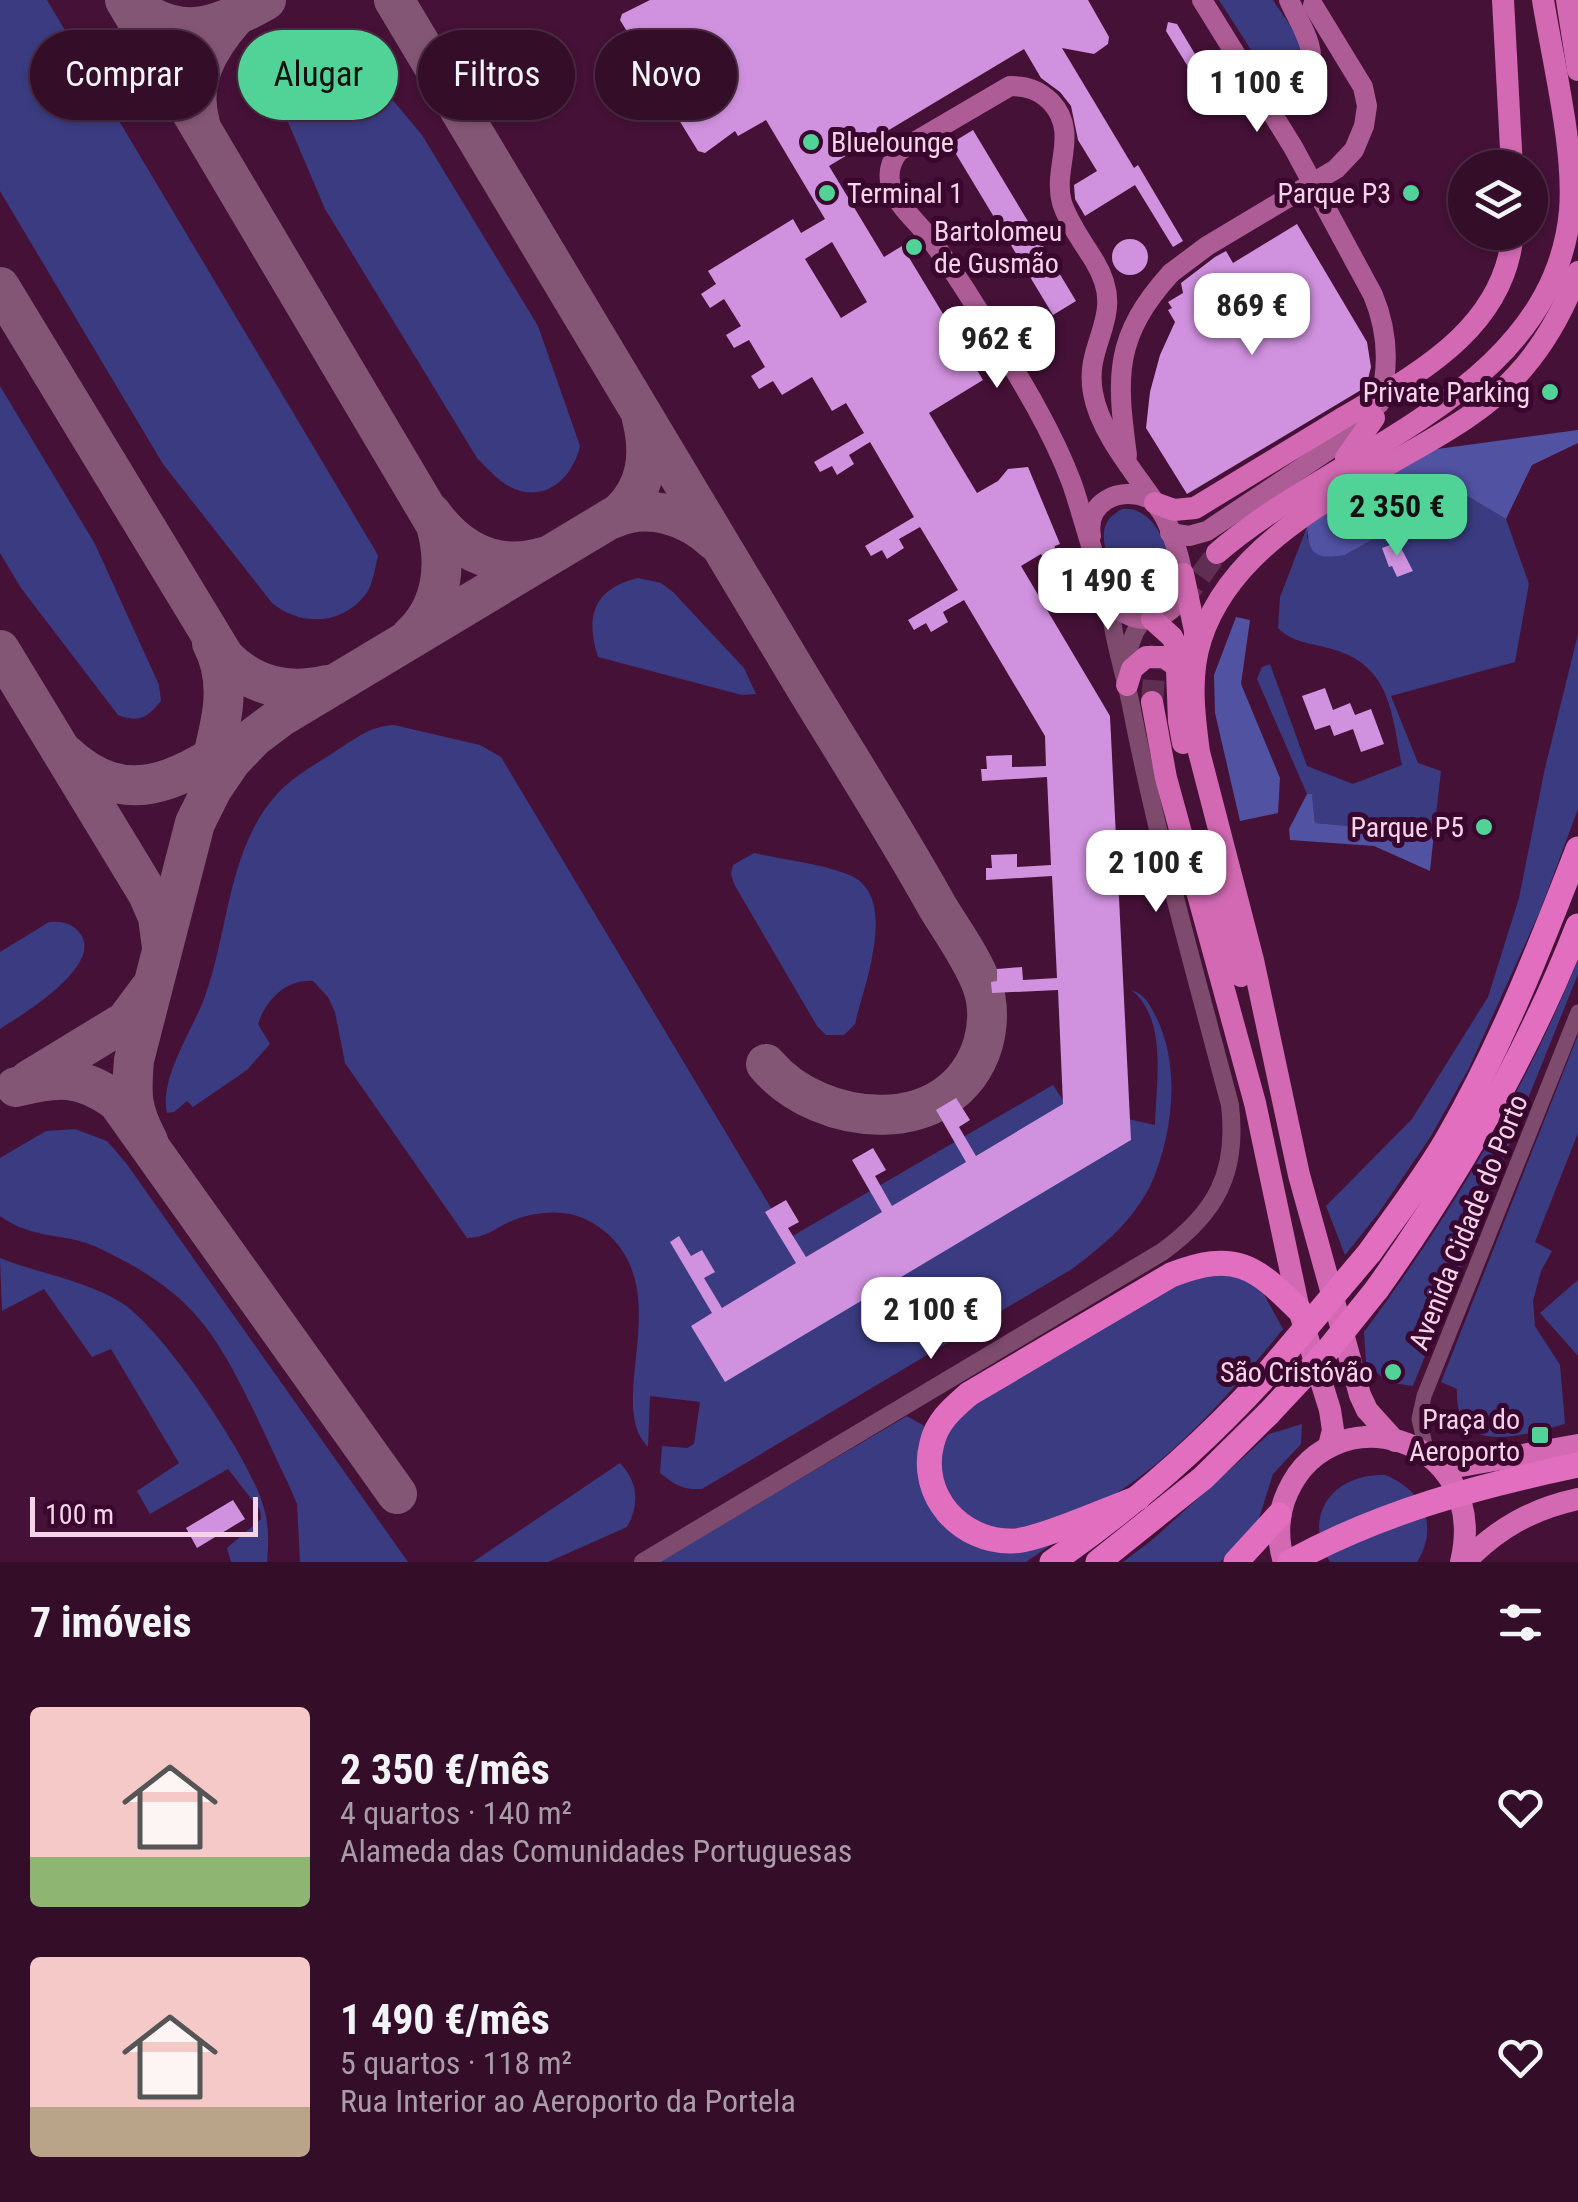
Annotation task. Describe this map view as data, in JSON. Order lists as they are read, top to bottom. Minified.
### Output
{"streets":{"street":["Avenida Cidade do Porto"]},"places":{"other":["Bluelounge","Terminal 1","Parque P3","Bartolomeu de Gusmão","Private Parking","Parque P5","São Cristóvão"],"transit":["Praça do Aeroporto"]},"scale_bar":"100 m","page":{"chip":["Comprar","Alugar","Filtros","Novo"],"price":["1 100 €","869 €","962 €","2 350 €","1 490 €","2 100 €","2 100 €"],"scale":"100 m","heading":"7 imóveis","list":[{"name":"2 350 €/mês","note":"4 quartos · 140 m² · Alameda das Comunidades Portuguesas"},{"name":"1 490 €/mês","note":"5 quartos · 118 m² · Rua Interior ao Aeroporto da Portela"}]}}
